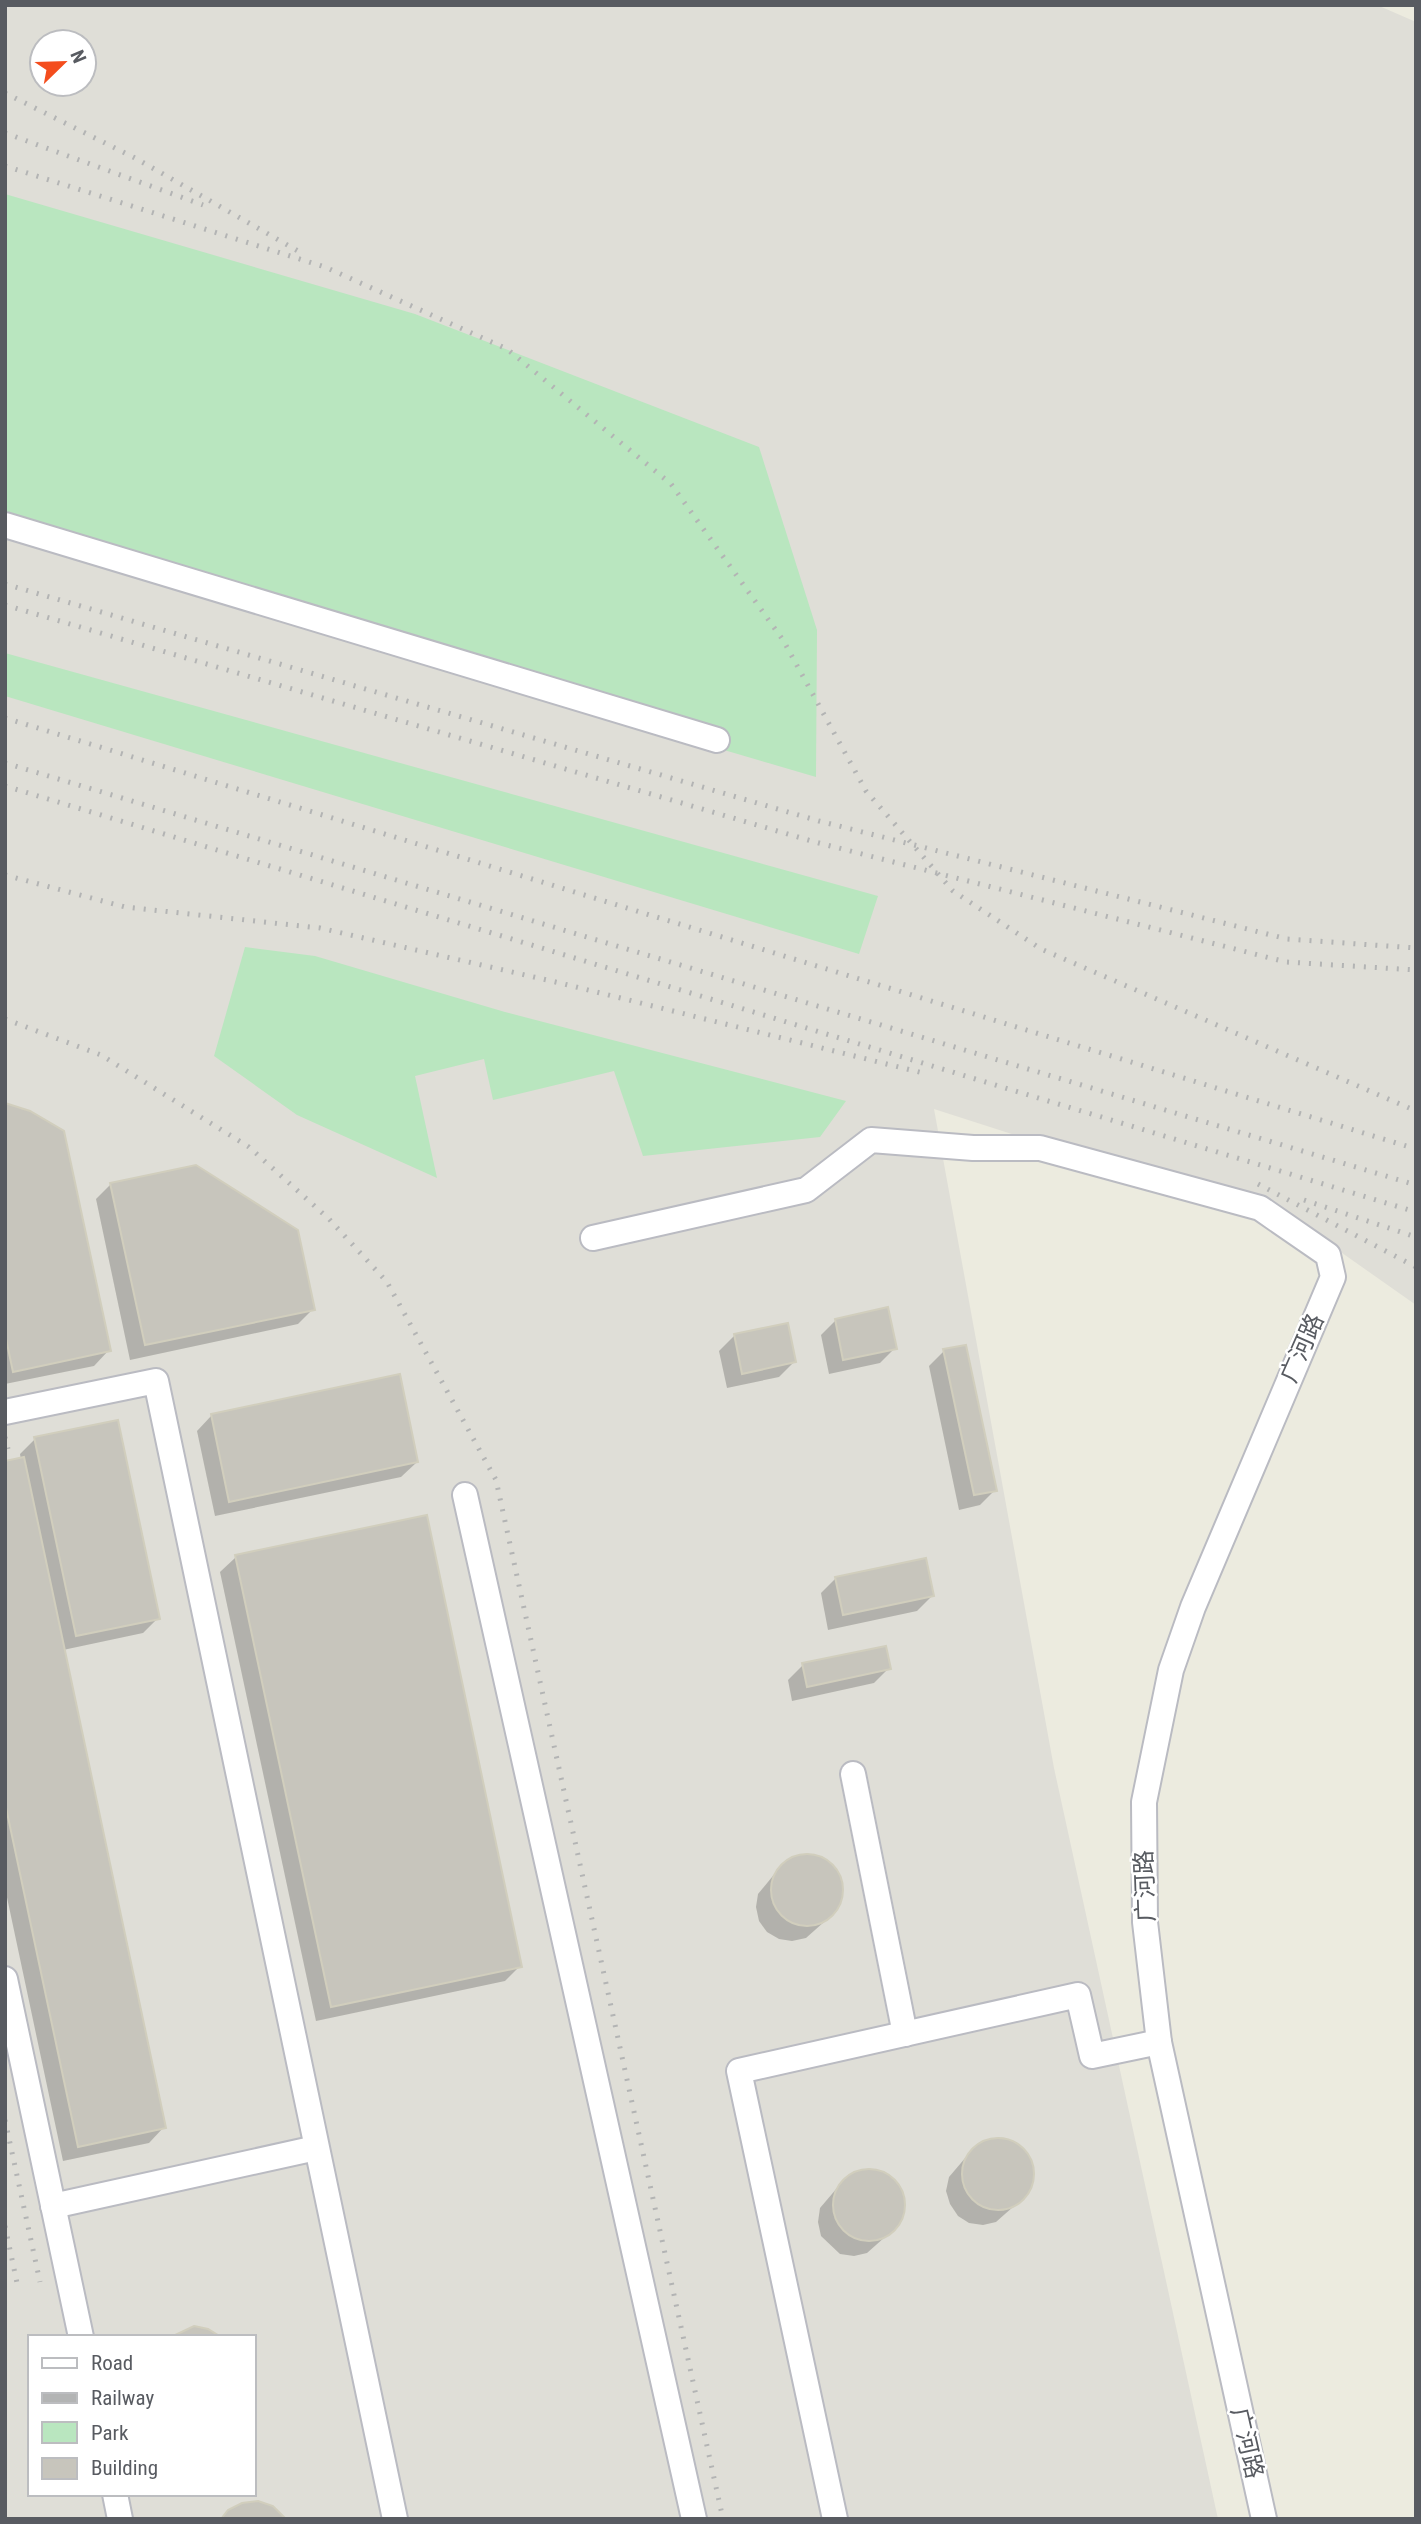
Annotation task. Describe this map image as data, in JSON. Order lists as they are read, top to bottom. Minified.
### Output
{"streets":{"street":["广河路"]},"legend":["Road","Railway","Park","Building"],"north":"top right"}
